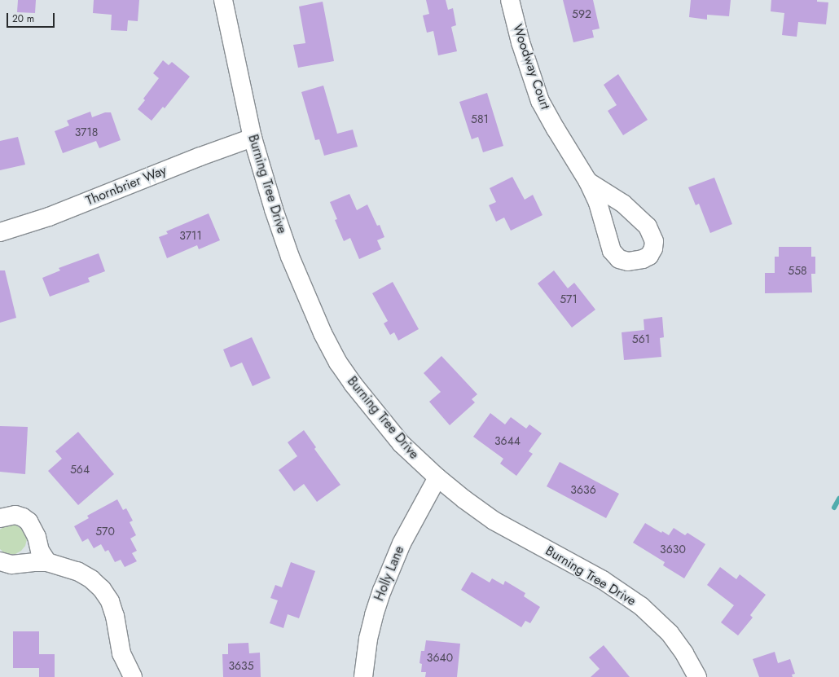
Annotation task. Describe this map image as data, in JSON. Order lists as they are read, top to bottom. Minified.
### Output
{"streets":{"street":["Woodway Court","Burning Tree Drive","Thornbrier Way","Holly Lane"]},"crossings":[["Burning Tree Drive","Thornbrier Way"],["Burning Tree Drive","Holly Lane"]],"house_numbers":["592","581","3718","3711","558","571","561","3644","564","3636","570","3630","3640","3635"],"scale_bar":"20 m"}
